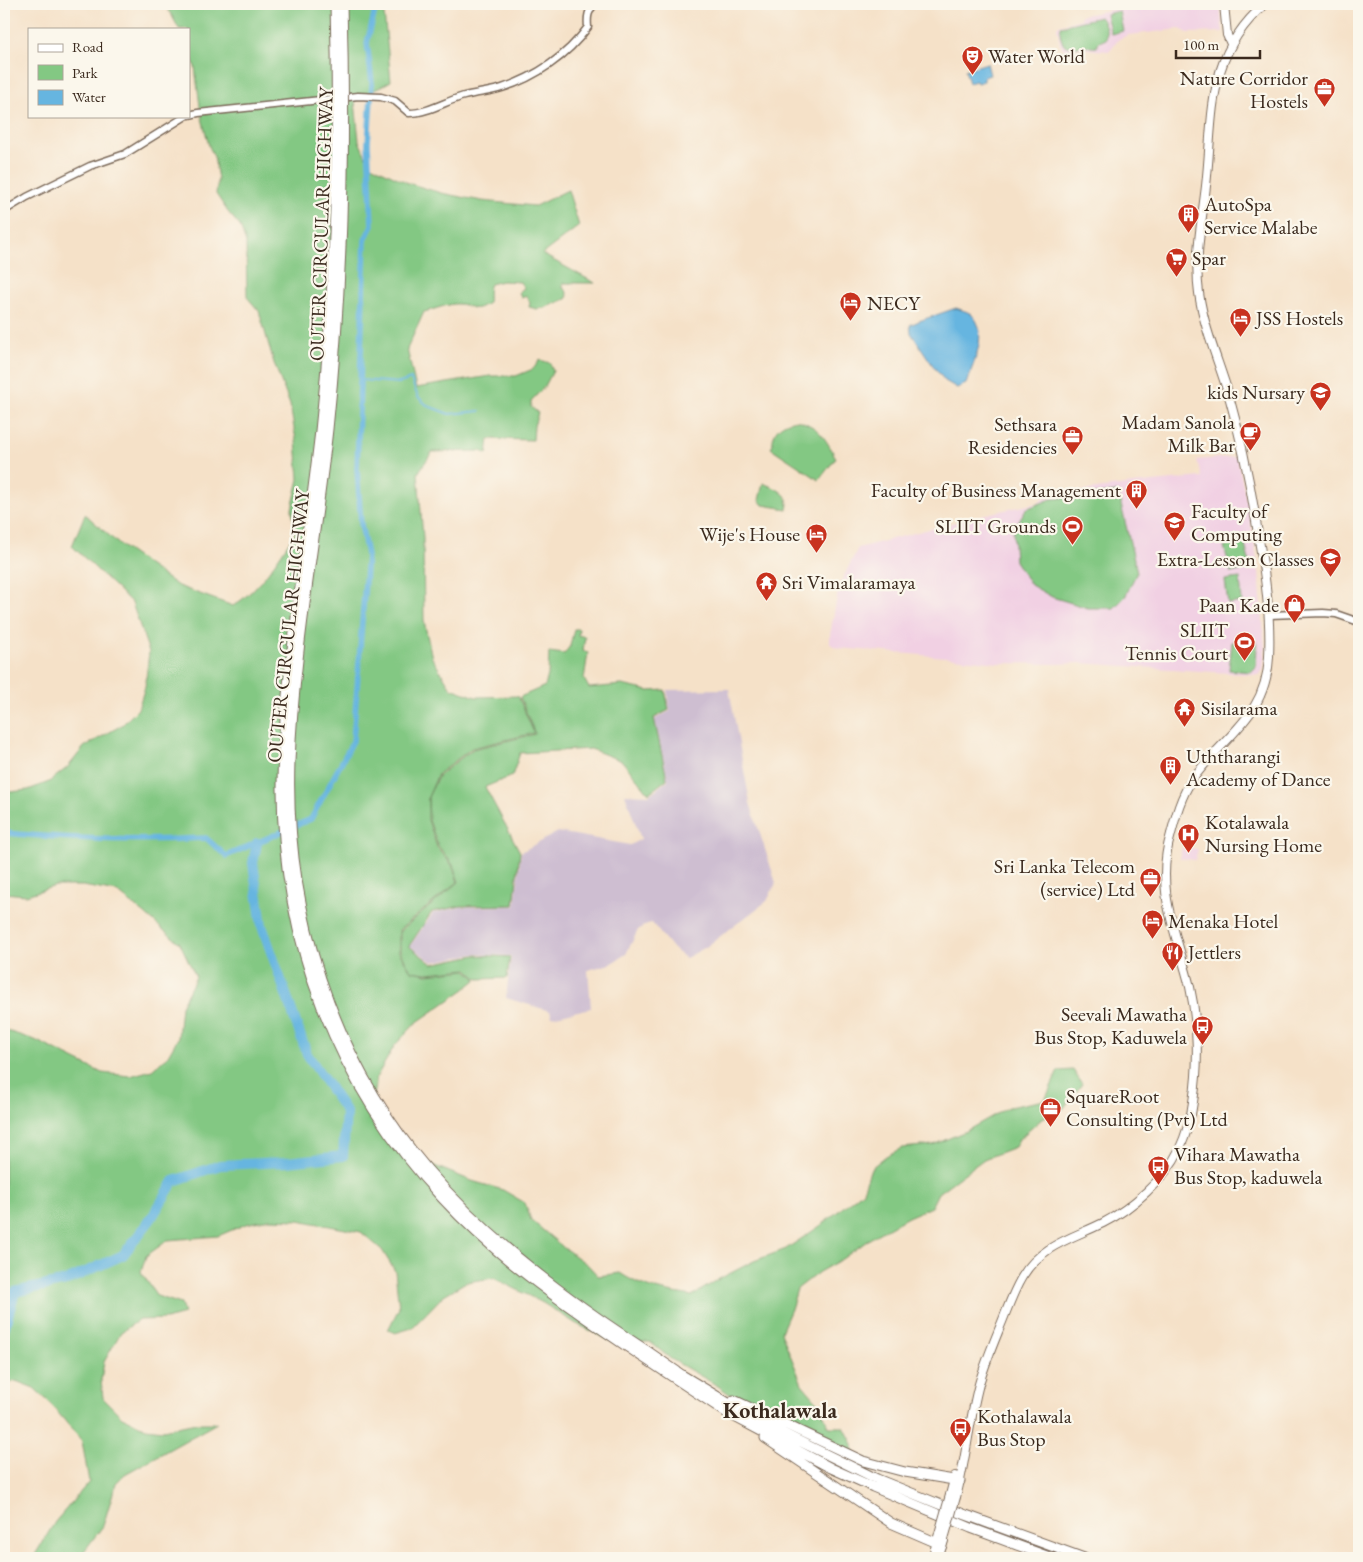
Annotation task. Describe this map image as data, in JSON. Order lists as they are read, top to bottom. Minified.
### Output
{"streets":{"highway":["OUTER CIRCULAR HIGHWAY"]},"districts":["Kothalawala"],"places":{"theatre":["Water World"],"office":["Nature Corridor Hostels","Sethsara Residencies","Sri Lanka Telecom (service) Ltd","SquareRoot Consulting (Pvt) Ltd"],"building":["AutoSpa Service Malabe","Faculty of Business Management","Uththarangi Academy of Dance"],"supermarket":["Spar"],"hotel":["NECY","JSS Hostels","Wije's House","Menaka Hotel"],"school or university":["kids Nursary","Faculty of Computing","Extra-Lesson Classes"],"cafe":["Madam Sanola Milk Bar"],"sports":["SLIIT Grounds","SLIIT Tennis Court"],"temple":["Sri Vimalaramaya","Sisilarama"],"shop":["Paan Kade"],"hospital":["Kotalawala Nursing Home"],"restaurant":["Jettlers"],"bus stop":["Seevali Mawatha Bus Stop, Kaduwela","Vihara Mawatha Bus Stop, kaduwela","Kothalawala Bus Stop"]},"legend":["Road","Park","Water"],"scale_bar":"100 m"}
